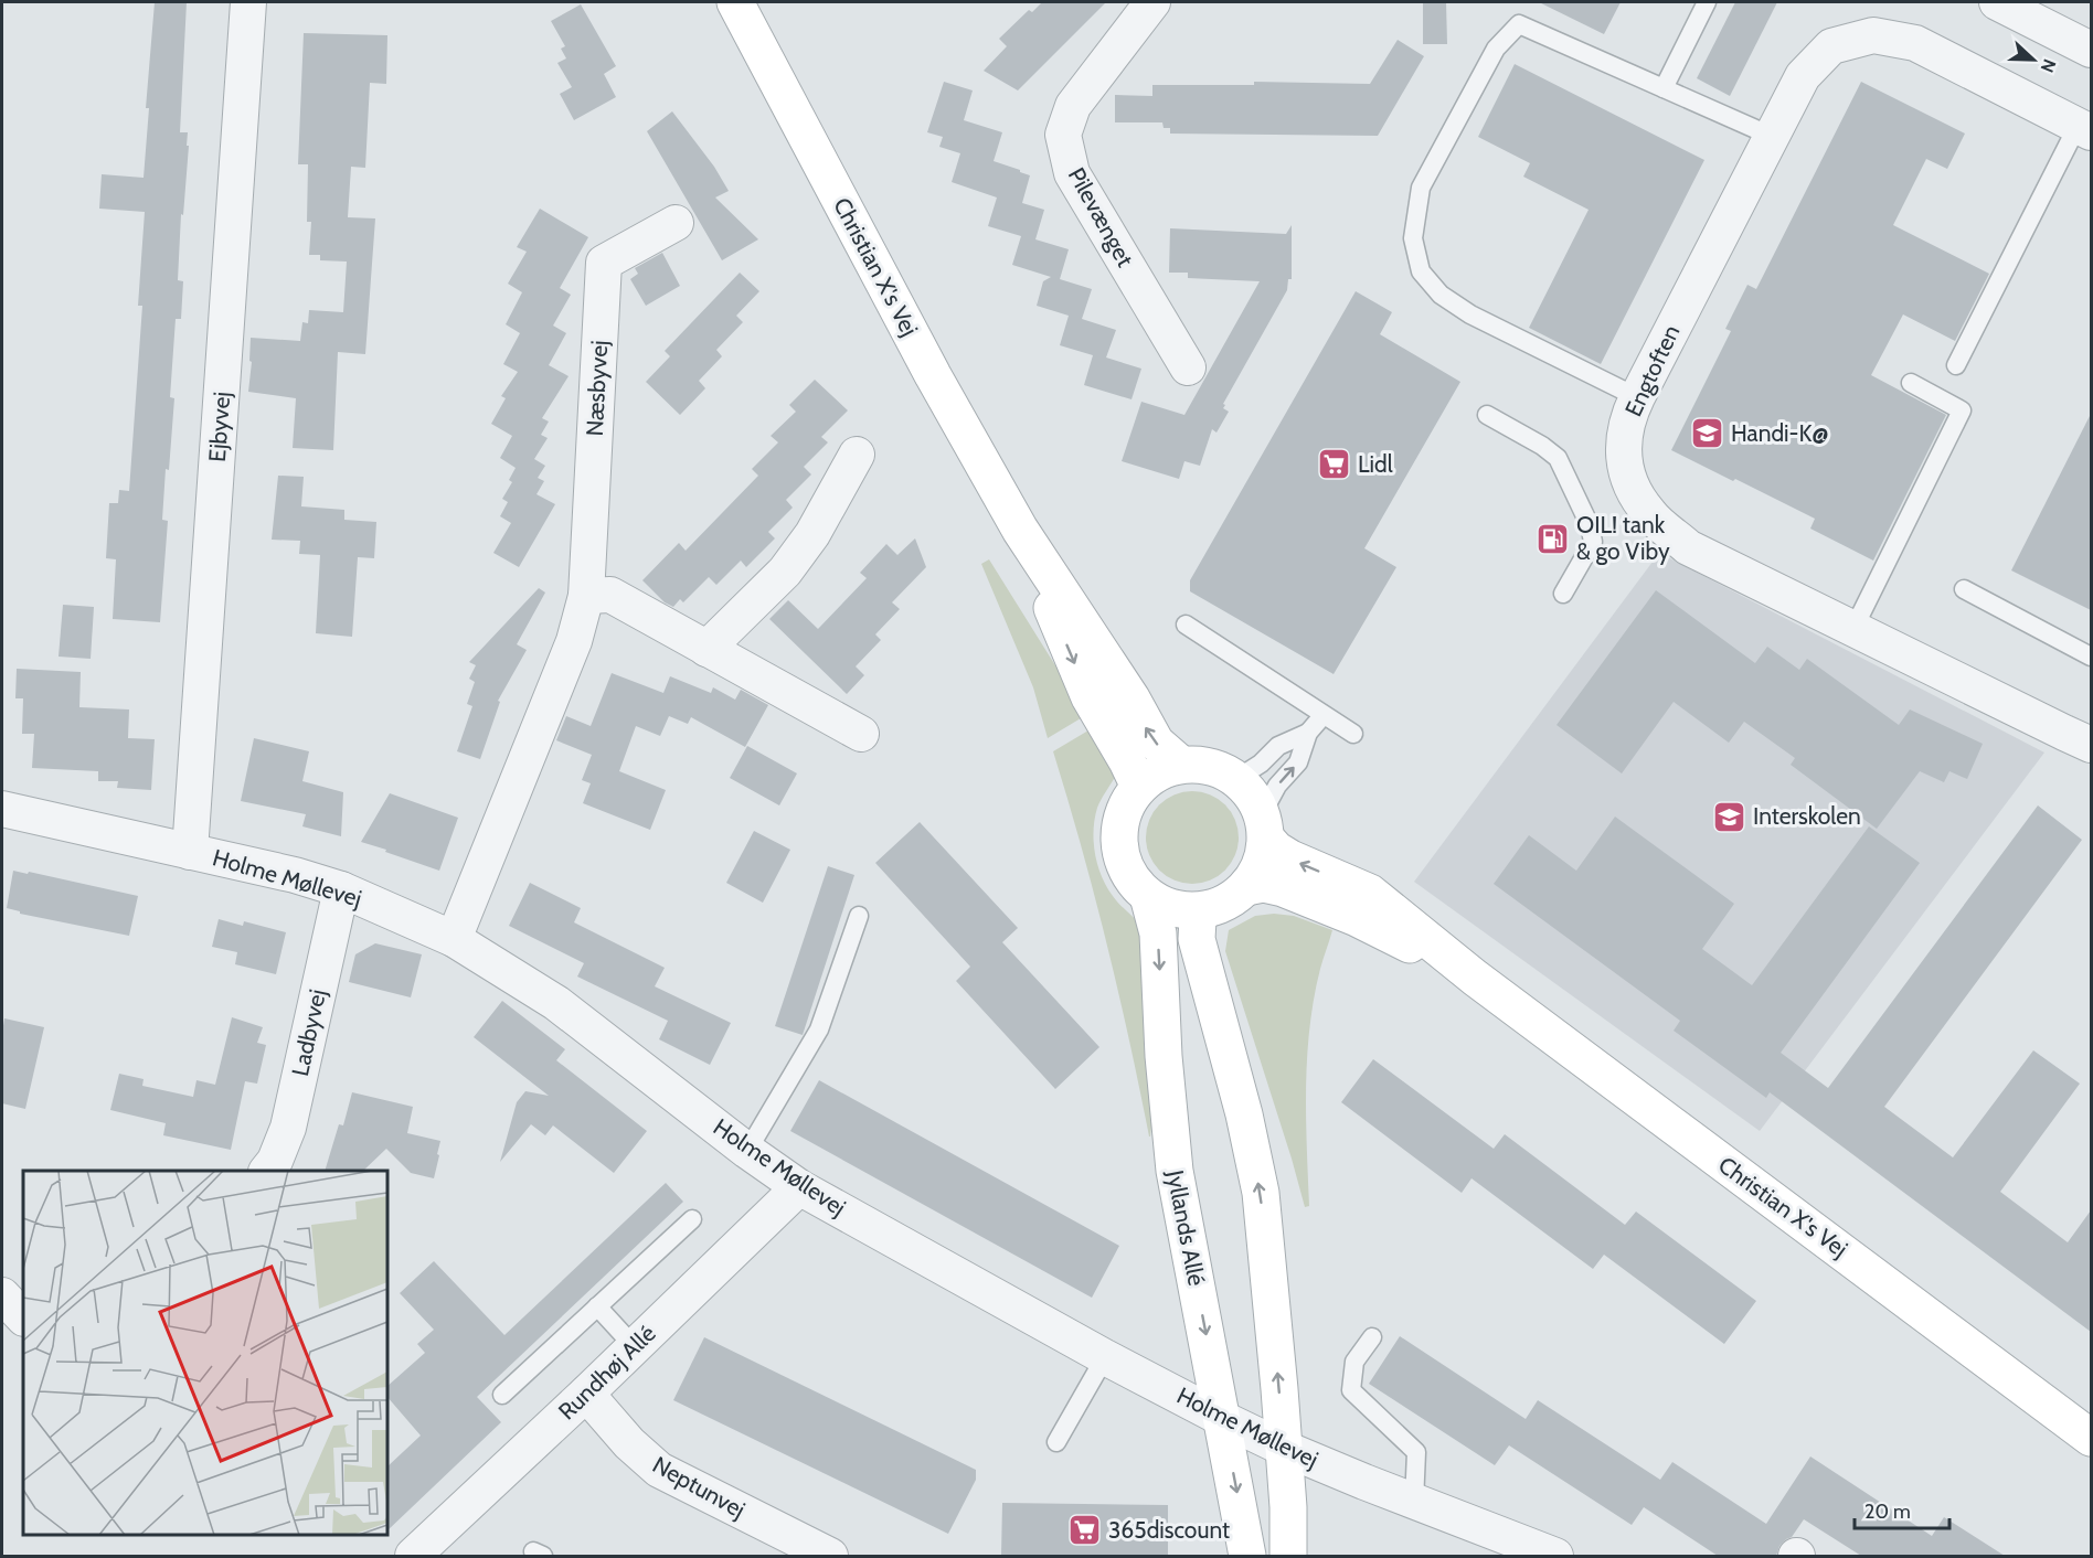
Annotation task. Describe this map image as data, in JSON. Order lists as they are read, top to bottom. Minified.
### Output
{"streets":{"street":["Pilevænget","Christian X's Vej","Engtoften","Næsbyvej","Ejbyvej","Holme Møllevej","Ladbyvej","Jyllands Allé","Rundhøj Allé","Neptunvej"]},"crossings":[["Christian X's Vej","Jyllands Allé"],["Næsbyvej","Holme Møllevej"],["Ejbyvej","Holme Møllevej"],["Holme Møllevej","Ladbyvej"],["Holme Møllevej","Jyllands Allé"],["Holme Møllevej","Rundhøj Allé"],["Rundhøj Allé","Neptunvej"]],"places":{"school or university":["Handi-K@","Interskolen"],"supermarket":["Lidl","365discount"],"fuel station":["OIL! tank & go Viby"]},"scale_bar":"20 m","north":"right"}
